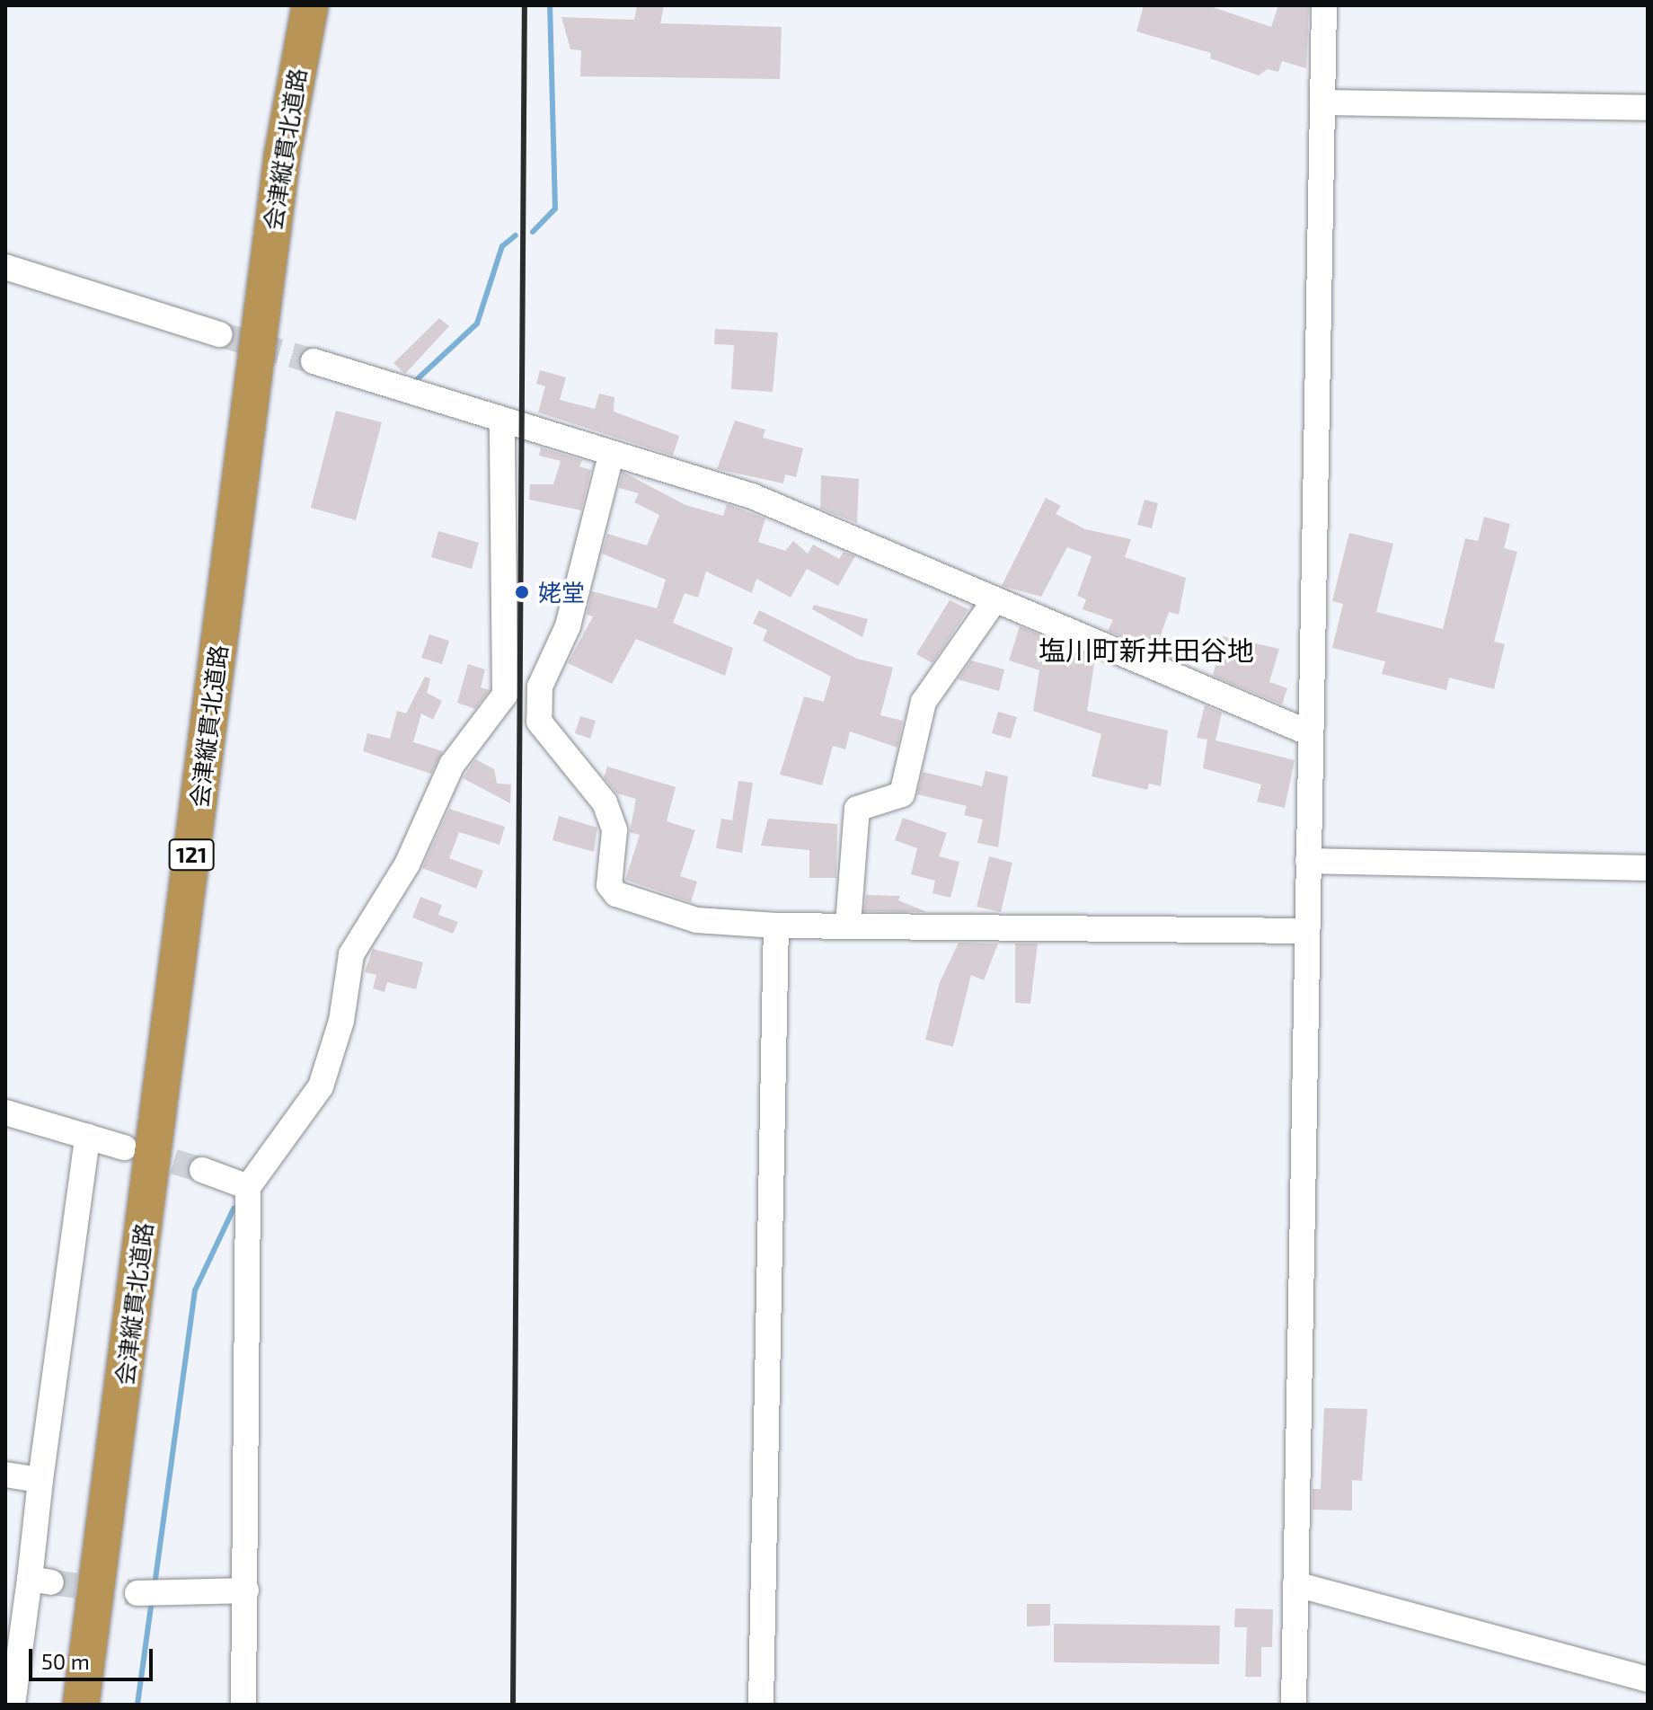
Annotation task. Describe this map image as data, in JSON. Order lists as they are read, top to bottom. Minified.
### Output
{"streets":{"highway":["会津縦貫北道路","121"]},"districts":["塩川町新井田谷地"],"places":["姥堂"],"scale_bar":"50 m"}
